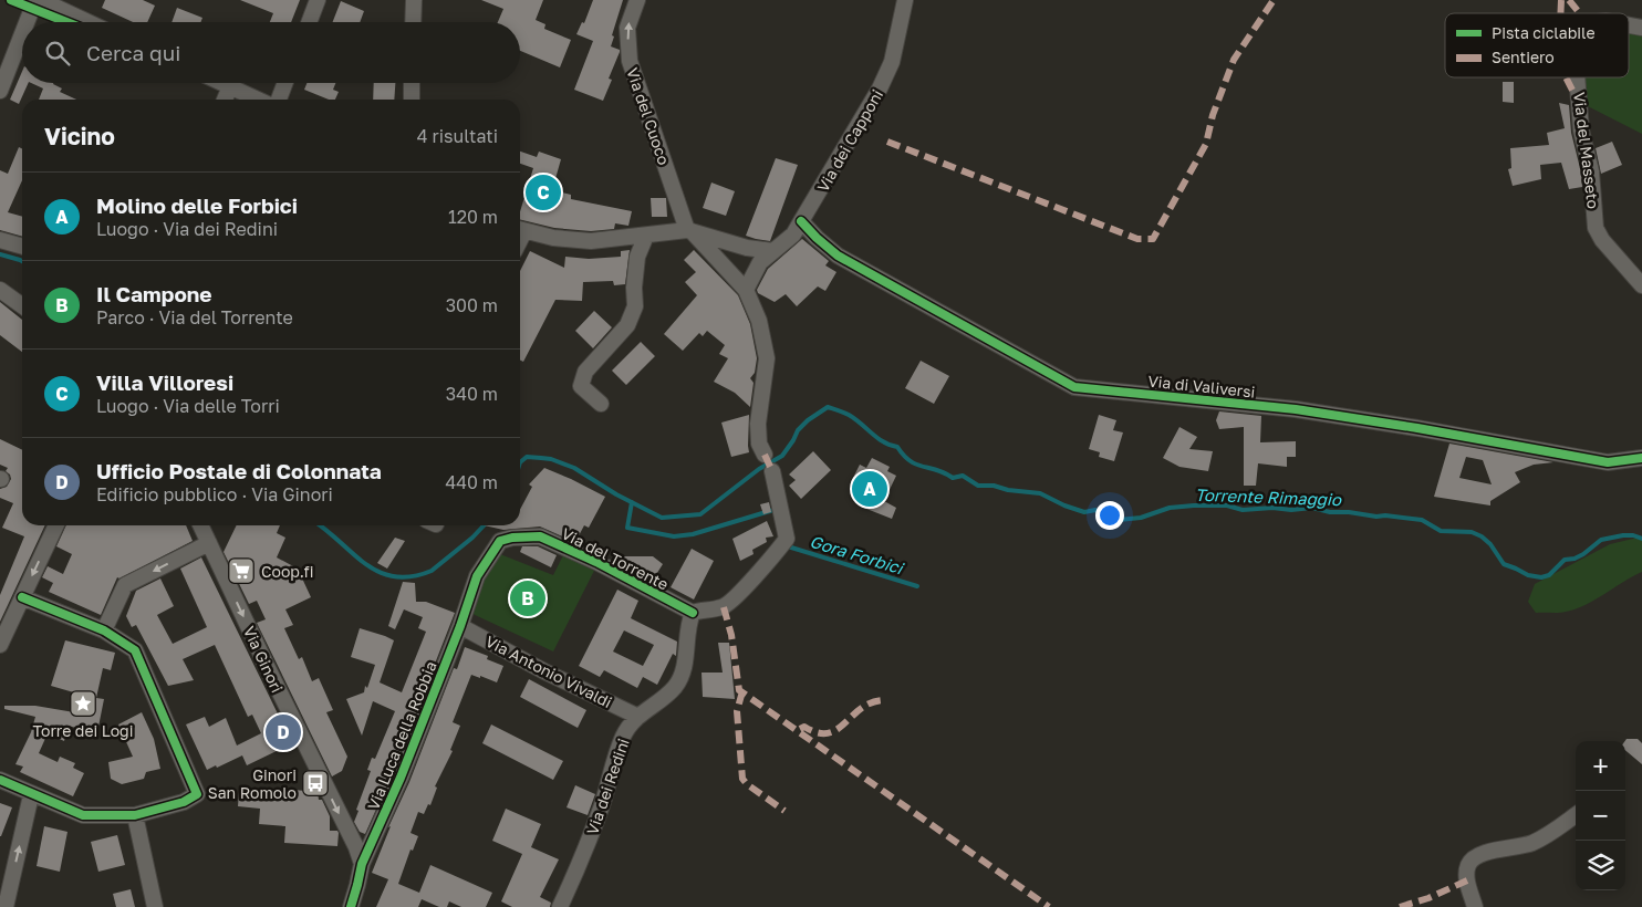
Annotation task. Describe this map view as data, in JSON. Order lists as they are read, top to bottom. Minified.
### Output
{"streets":{"street":["Via del Cuoco","Via dei Capponi","Via del Masseto","Via di Valiversi","Via del Torrente","Via Ginori","Via Antonio Vivaldi","Via Luca della Robbia","Via dei Redini"]},"crossings":[["Via dei Capponi","Via di Valiversi"],["Via del Torrente","Via Luca della Robbia"],["Via del Torrente","Via dei Redini"],["Via Ginori","Via Luca della Robbia"],["Via Antonio Vivaldi","Via Luca della Robbia"],["Via Antonio Vivaldi","Via dei Redini"]],"one_way":["Via del Cuoco","Via Ginori"],"water":["Torrente Rimaggio","Gora Forbici"],"places":{"supermarket":["Coop.fi"],"place":["Torre dei Logi"],"bus stop":["Ginori San Romolo"]},"legend":["Pista ciclabile","Sentiero"],"page":{"search":"Cerca qui","heading":["Vicino","4 risultati"],"list":[{"mark":"A","name":"Molino delle Forbici","note":"Luogo · Via dei Redini","value":"120 m"},{"mark":"B","name":"Il Campone","note":"Parco · Via del Torrente","value":"300 m"},{"mark":"C","name":"Villa Villoresi","note":"Luogo · Via delle Torri","value":"340 m"},{"mark":"D","name":"Ufficio Postale di Colonnata","note":"Edificio pubblico · Via Ginori","value":"440 m"}],"pins":["C","A","B","D"],"map_buttons":["+","−"]}}
